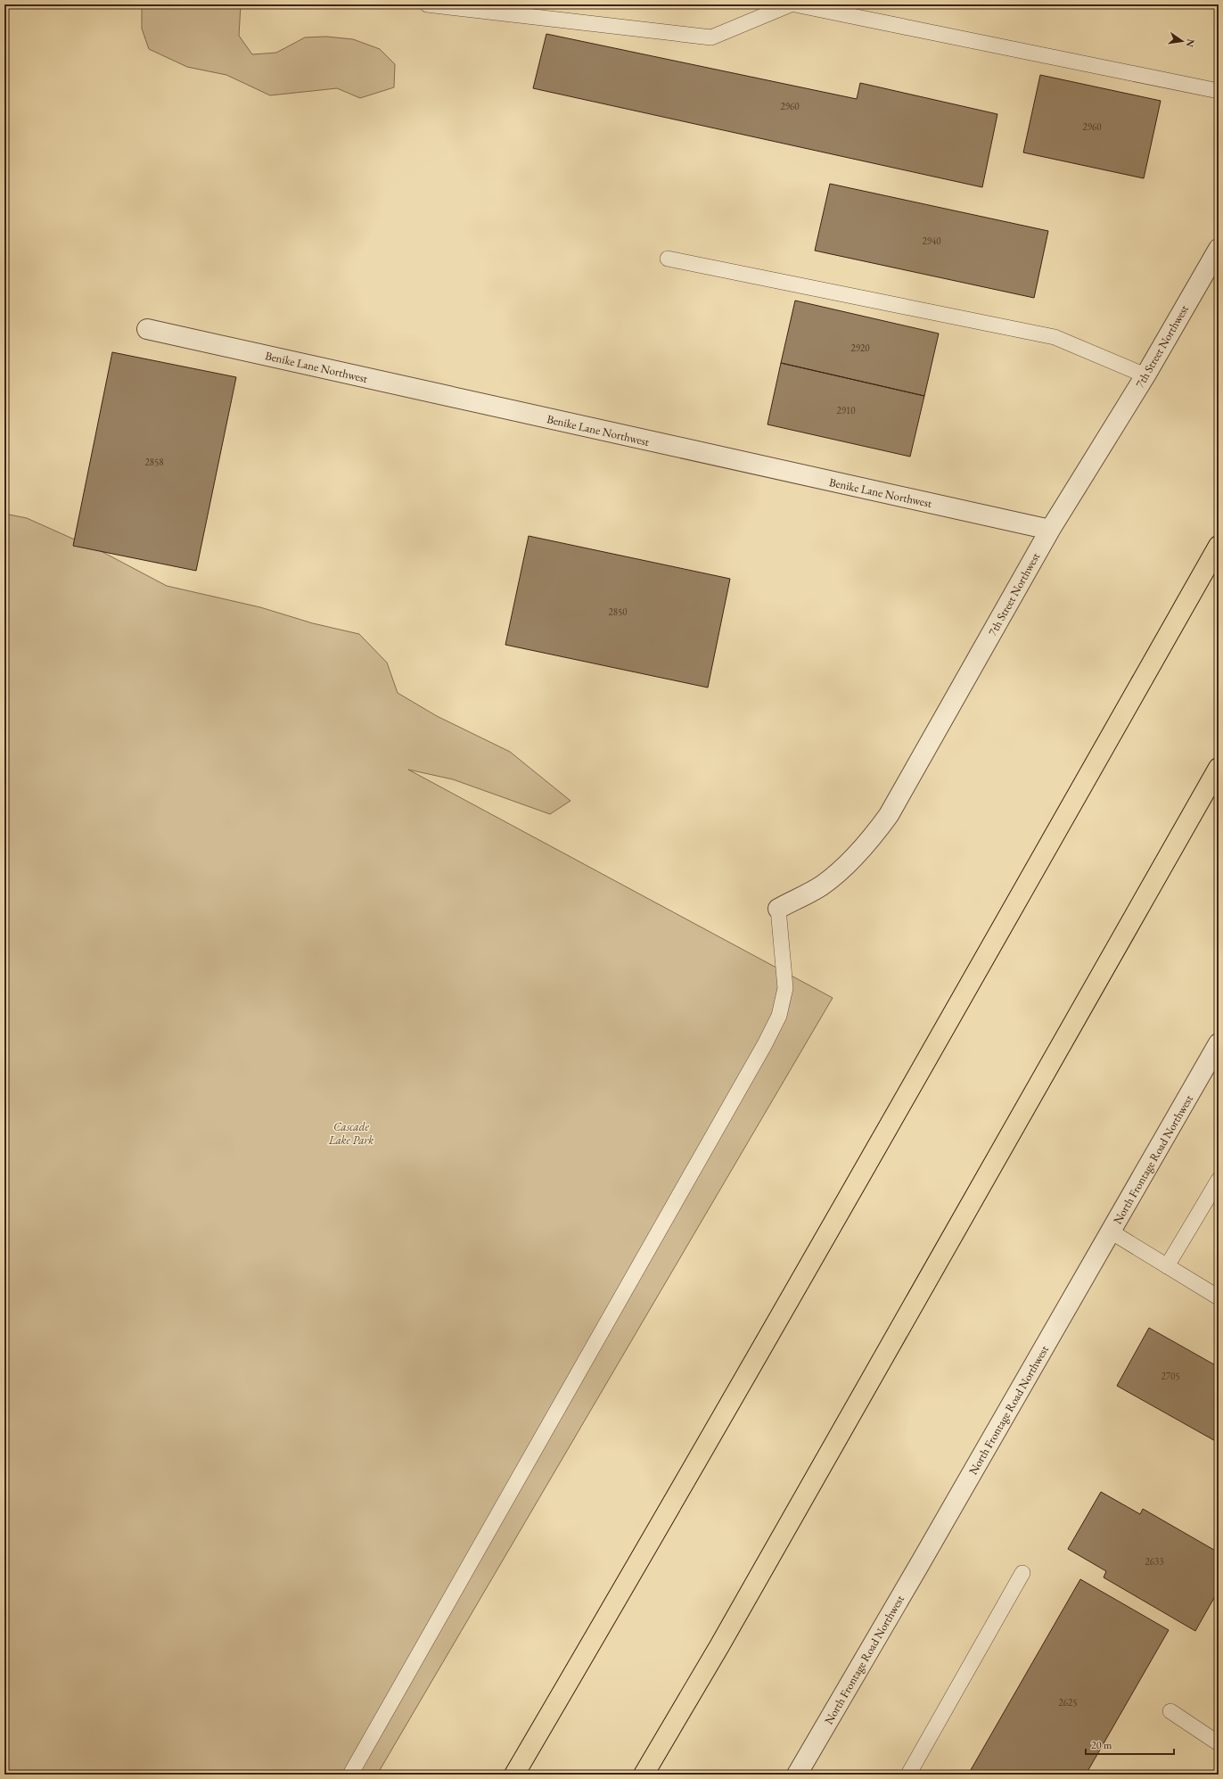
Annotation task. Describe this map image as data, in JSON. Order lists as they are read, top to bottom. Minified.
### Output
{"streets":{"street":["7th Street Northwest","Benike Lane Northwest","North Frontage Road Northwest"]},"crossings":[["7th Street Northwest","Benike Lane Northwest"]],"parks":["Cascade Lake Park"],"house_numbers":["2960","2960","2940","2920","2910","2858","2850","2705","2633","2625"],"scale_bar":"20 m","north":"right"}
